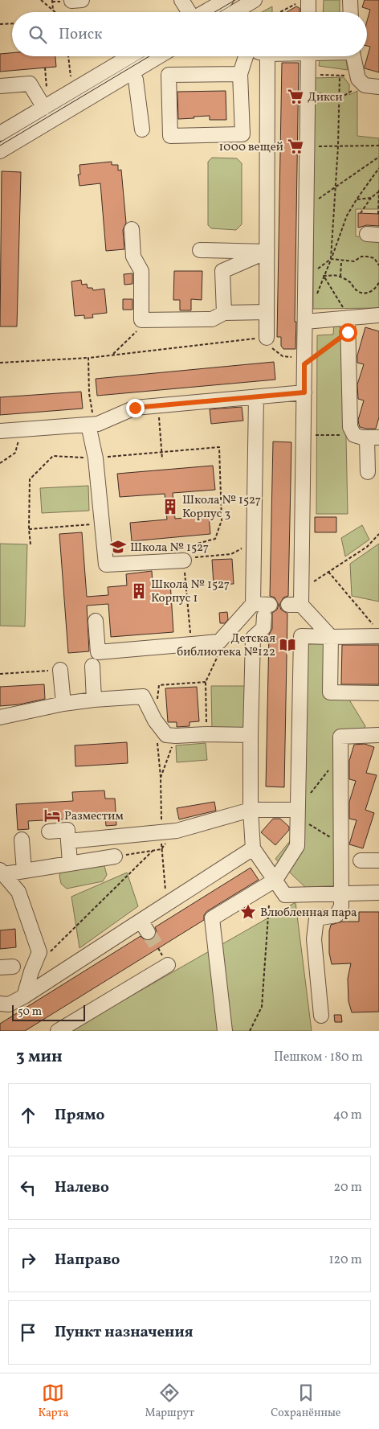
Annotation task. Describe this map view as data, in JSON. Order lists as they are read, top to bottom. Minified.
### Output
{"places":{"supermarket":["Дикси","1000 вещей"],"building":["Школа № 1527 Корпус 3","Школа № 1527 Корпус 1"],"school or university":["Школа № 1527"],"library":["Детская библиотека №122"],"hotel":["Разместим"],"place":["Влюбленная пара"]},"scale_bar":"50 m","page":{"search":"Поиск","scale":"50 m","heading":["3 мин","Пешком · 180 m"],"list":[["Прямо","40 m"],["Налево","20 m"],["Направо","120 m"],"Пункт назначения"],"nav":["Карта","Маршрут","Сохранённые"]}}
